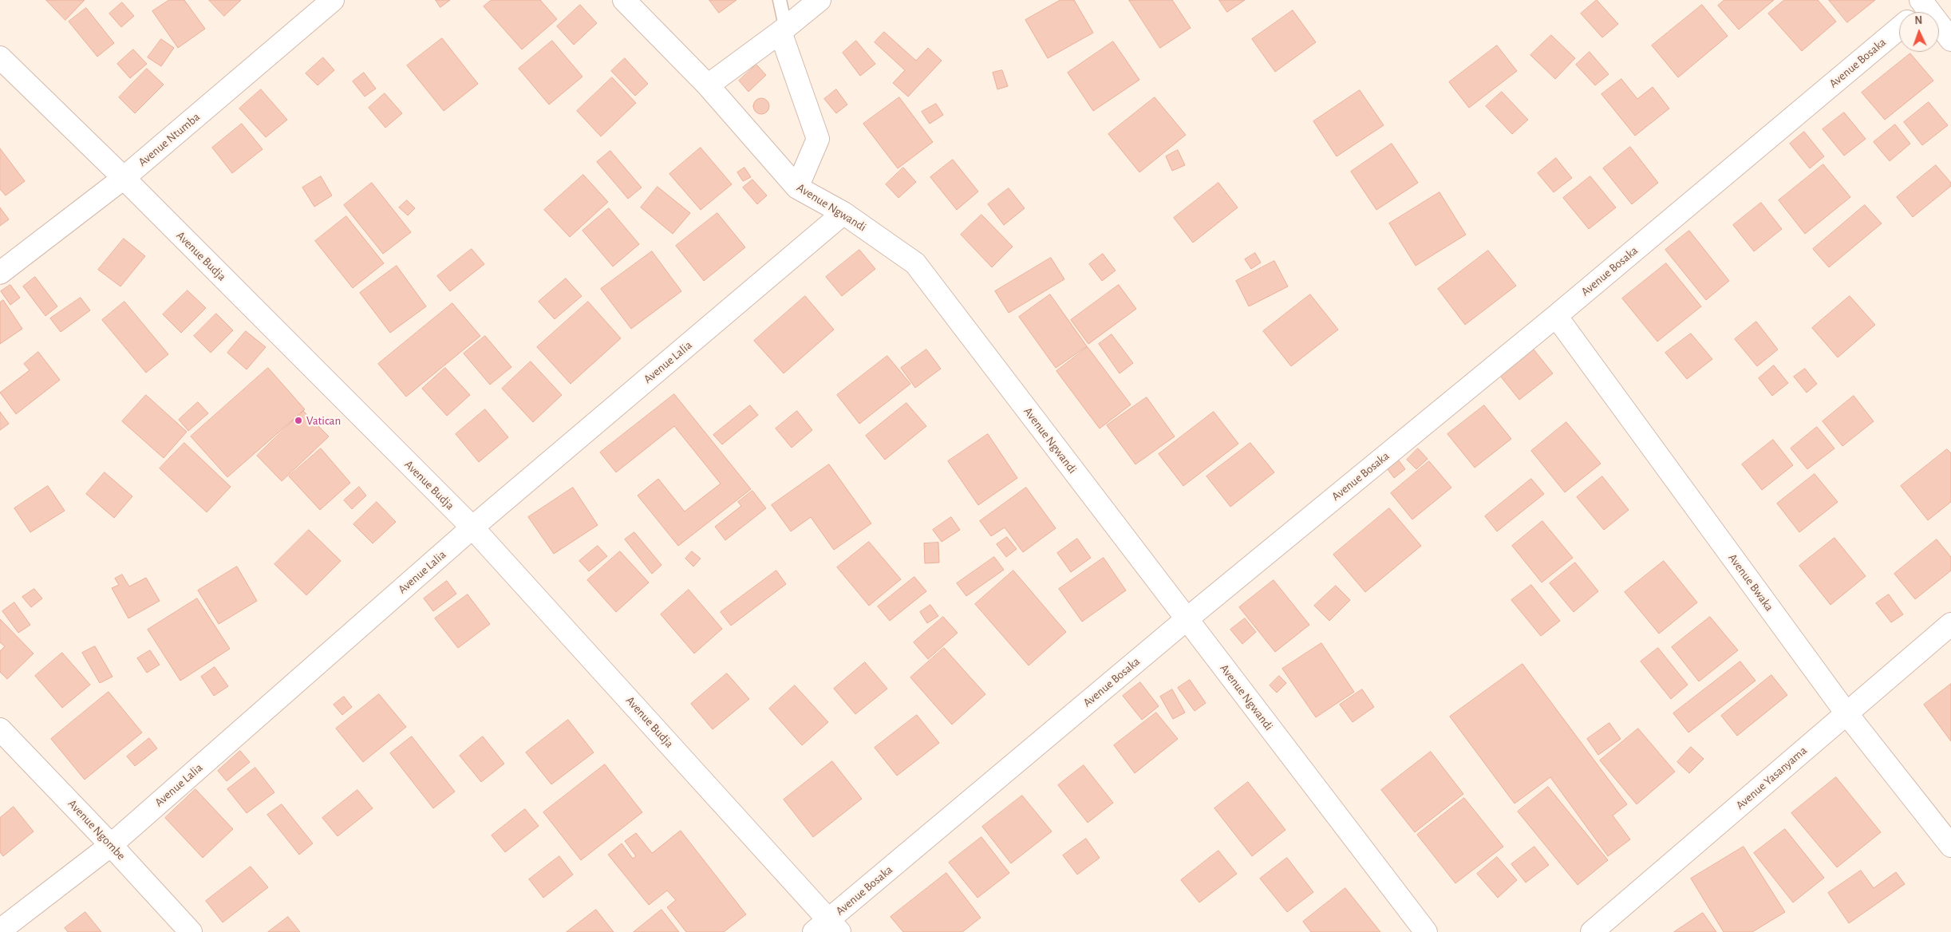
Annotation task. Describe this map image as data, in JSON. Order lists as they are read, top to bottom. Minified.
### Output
{"streets":{"street":["Avenue Bosaka","Avenue Ntumba","Avenue Ngwandi","Avenue Budja","Avenue Lalia","Avenue Bwaka","Avenue Yasanyama","Avenue Ngombe"]},"crossings":[["Avenue Bosaka","Avenue Ngwandi"],["Avenue Bosaka","Avenue Budja"],["Avenue Bosaka","Avenue Bwaka"],["Avenue Ntumba","Avenue Budja"],["Avenue Ngwandi","Avenue Lalia"],["Avenue Budja","Avenue Lalia"],["Avenue Lalia","Avenue Ngombe"],["Avenue Bwaka","Avenue Yasanyama"]],"places":["Vatican"],"north":"top"}
